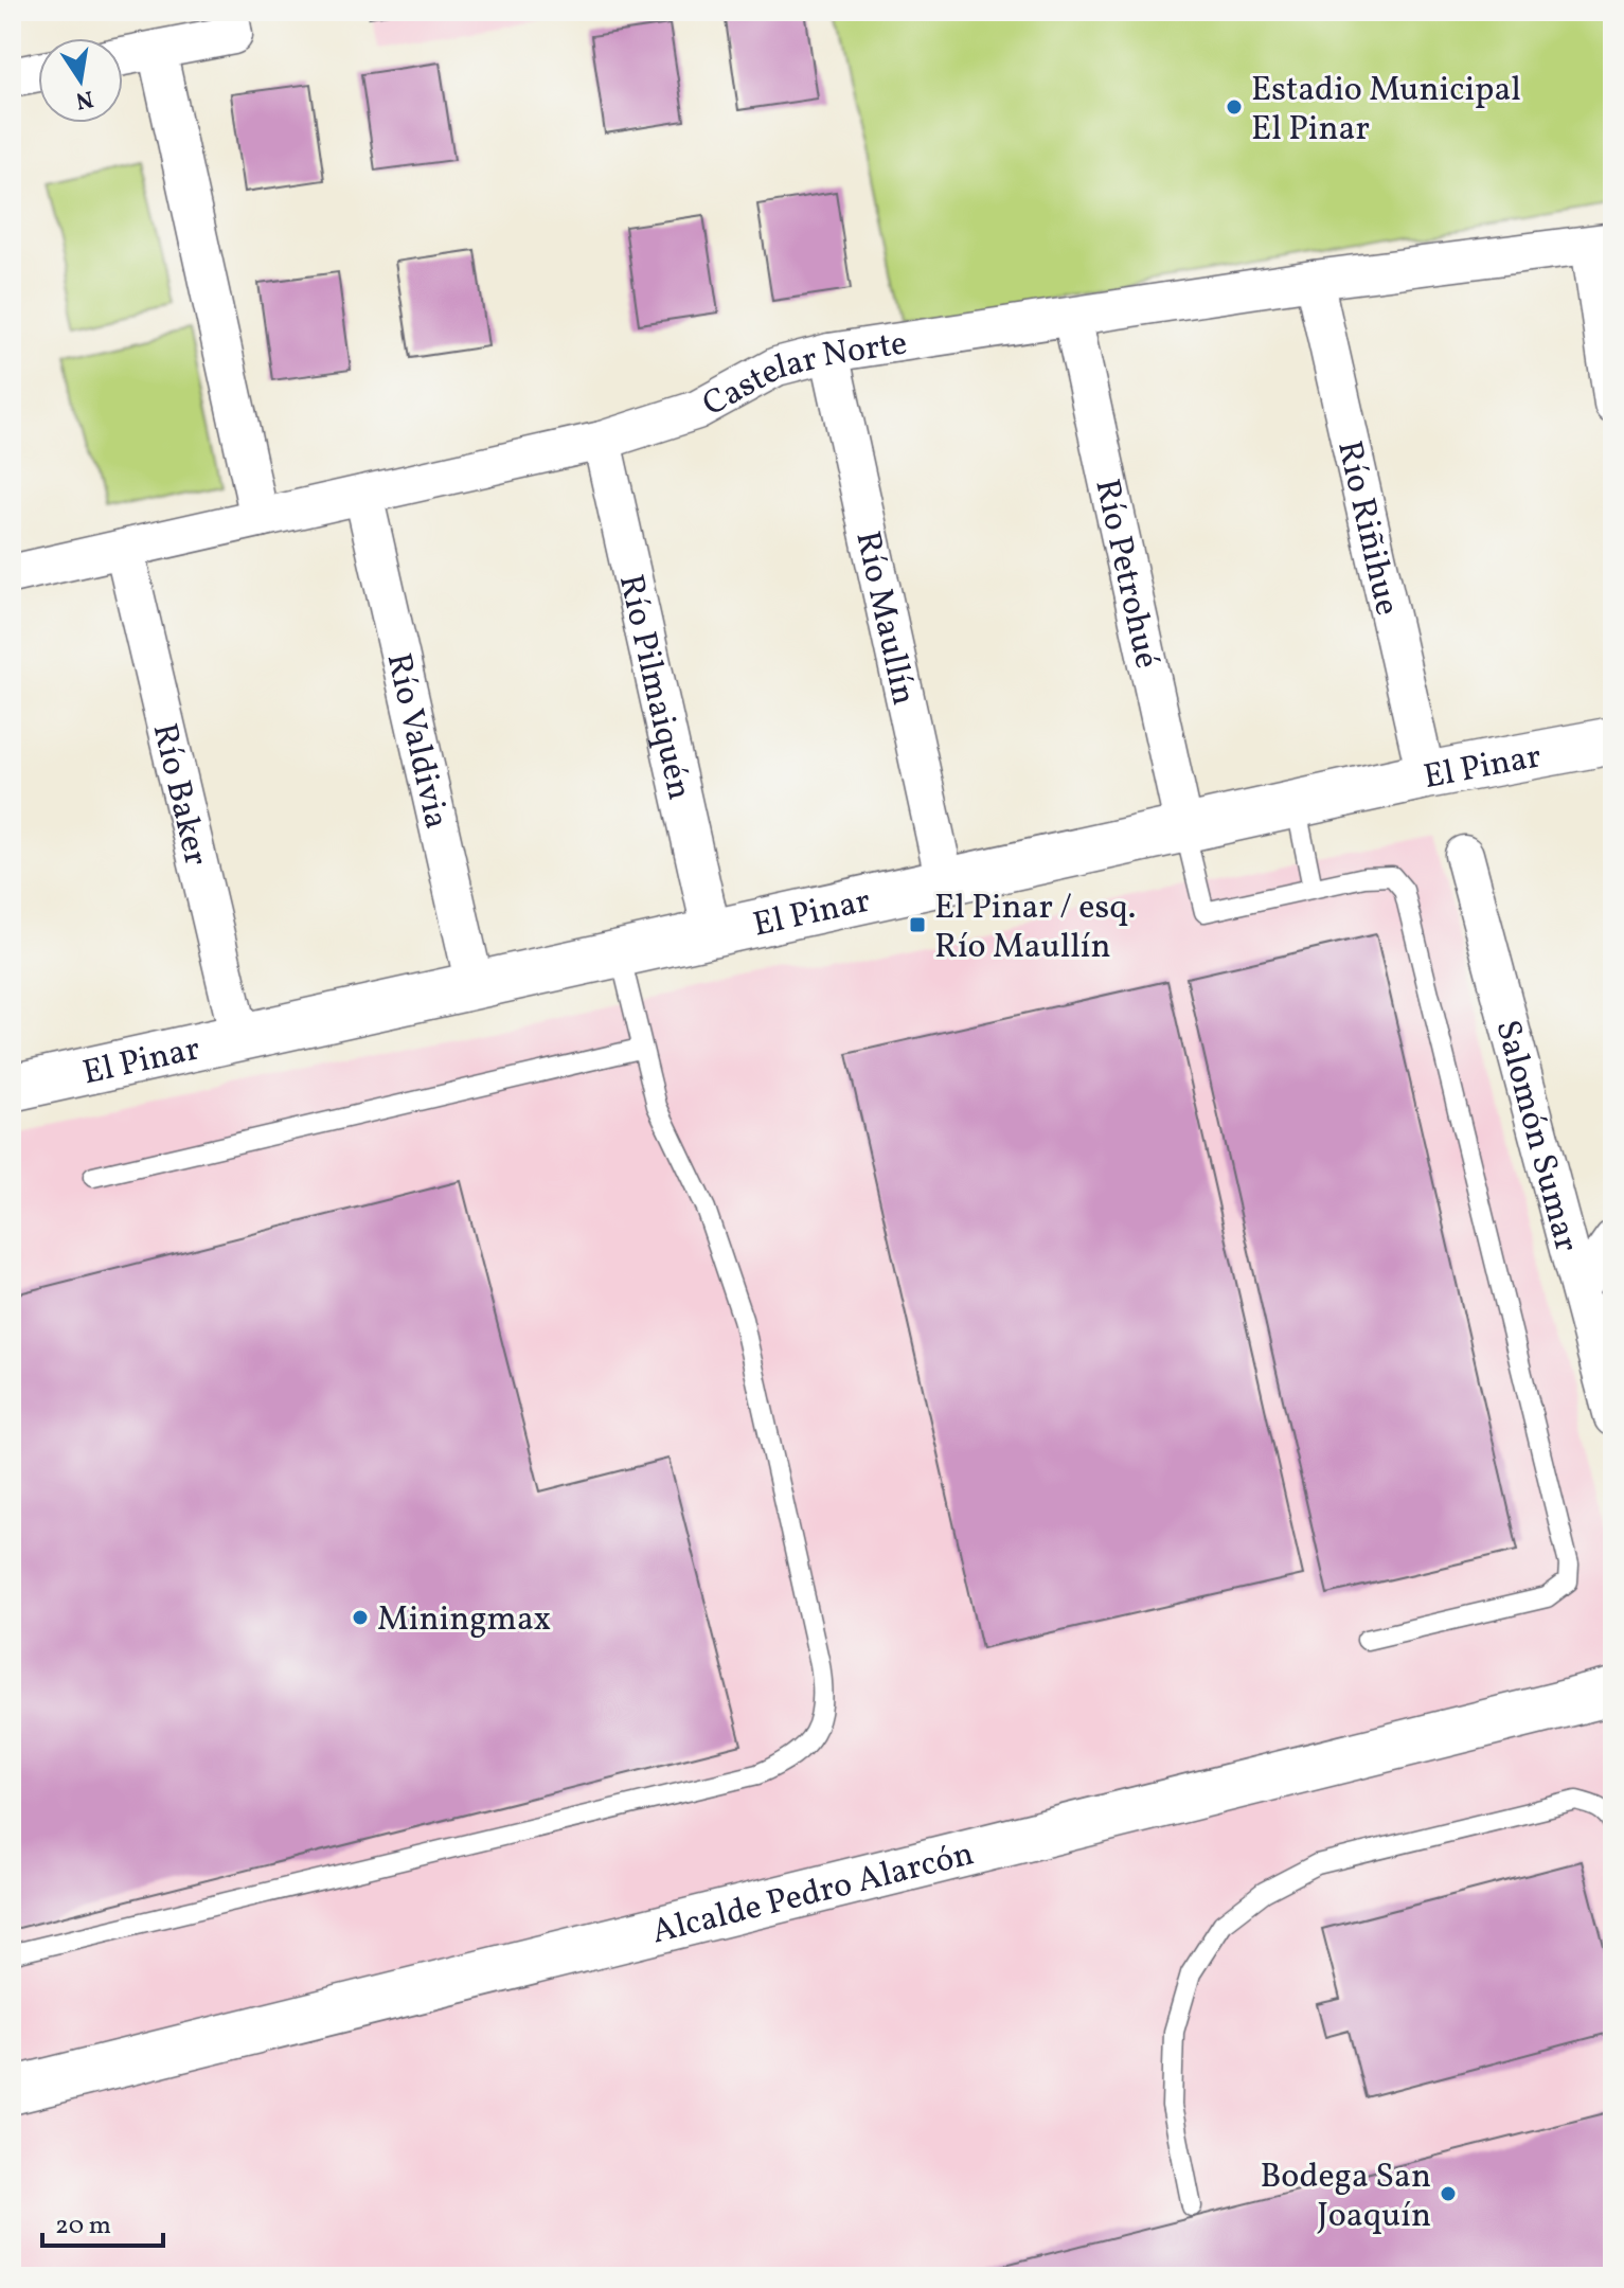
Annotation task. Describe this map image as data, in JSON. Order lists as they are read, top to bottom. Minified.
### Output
{"streets":{"street":["Castelar Norte","Río Riñihue","Río Petrohué","Río Maullín","Río Pilmaiquén","Río Valdivia","El Pinar","Río Baker","Salomón Sumar","Alcalde Pedro Alarcón"]},"crossings":[["Castelar Norte","Río Riñihue"],["Castelar Norte","Río Petrohué"],["Castelar Norte","Río Maullín"],["Castelar Norte","Río Pilmaiquén"],["Castelar Norte","Río Valdivia"],["Castelar Norte","Río Baker"],["Río Riñihue","El Pinar"],["Río Petrohué","El Pinar"],["Río Maullín","El Pinar"],["Río Pilmaiquén","El Pinar"],["Río Valdivia","El Pinar"],["El Pinar","Río Baker"]],"places":{"other":["Estadio Municipal El Pinar","Miningmax","Bodega San Joaquín"],"transit":["El Pinar / esq. Río Maullín"]},"scale_bar":"20 m","north":"bottom"}
